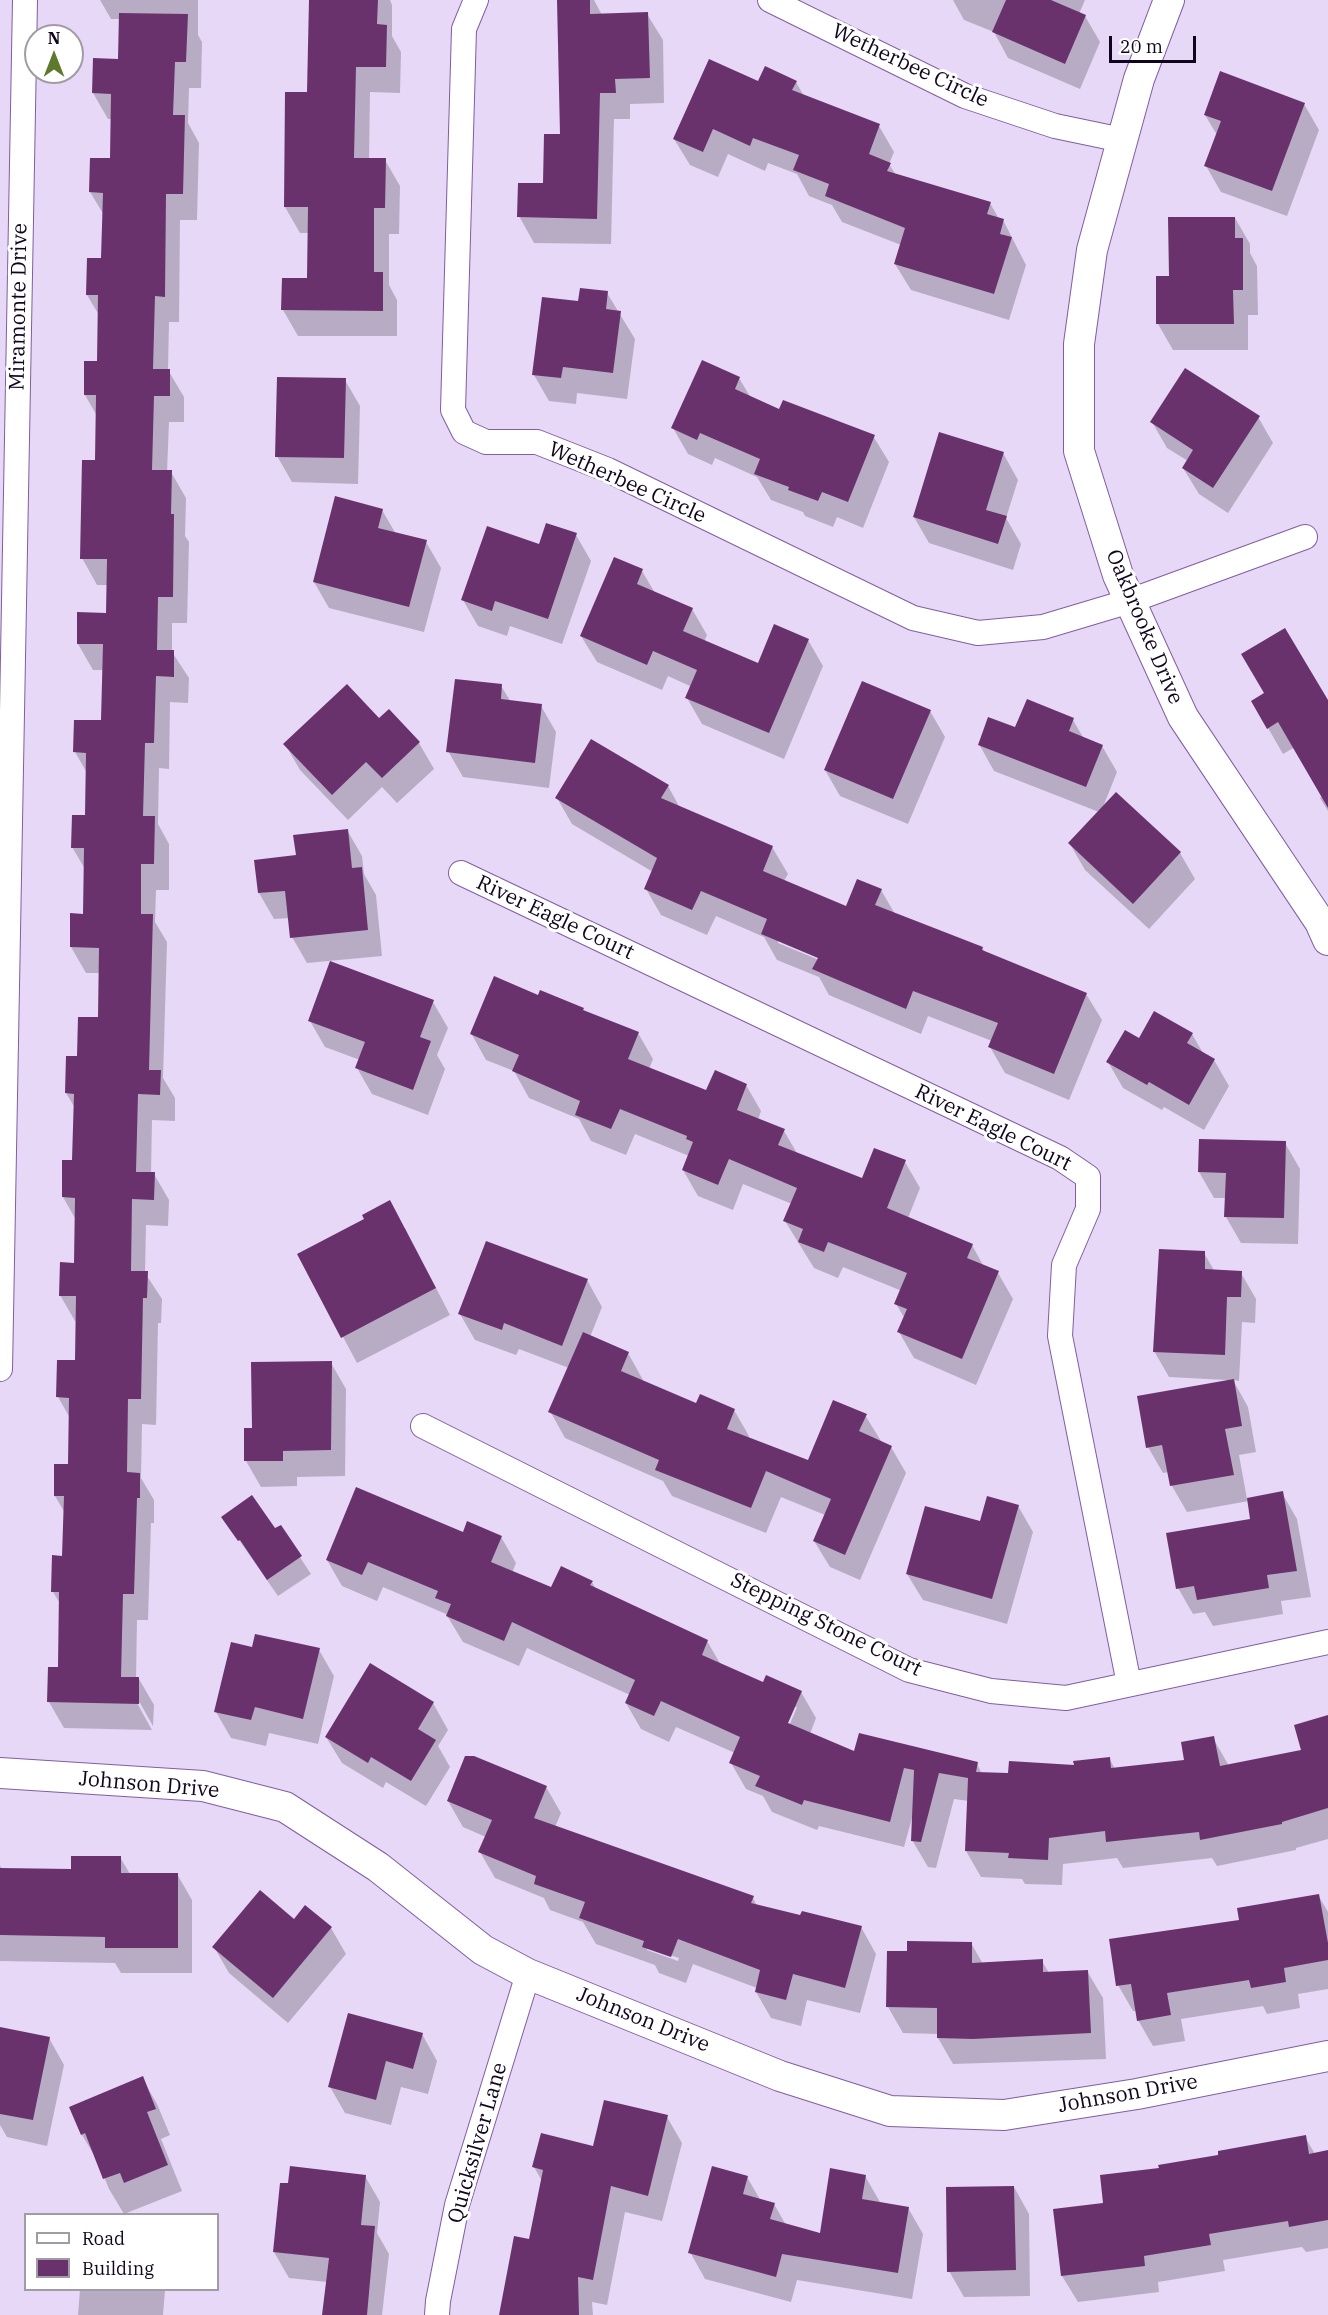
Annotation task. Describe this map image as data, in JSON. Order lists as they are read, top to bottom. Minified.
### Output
{"streets":{"street":["Wetherbee Circle","Miramonte Drive","Oakbrooke Drive","River Eagle Court","Stepping Stone Court","Johnson Drive","Quicksilver Lane"]},"crossings":[["Wetherbee Circle","Oakbrooke Drive"],["River Eagle Court","Stepping Stone Court"],["Johnson Drive","Quicksilver Lane"]],"legend":["Road","Building"],"scale_bar":"20 m","north":"top"}
